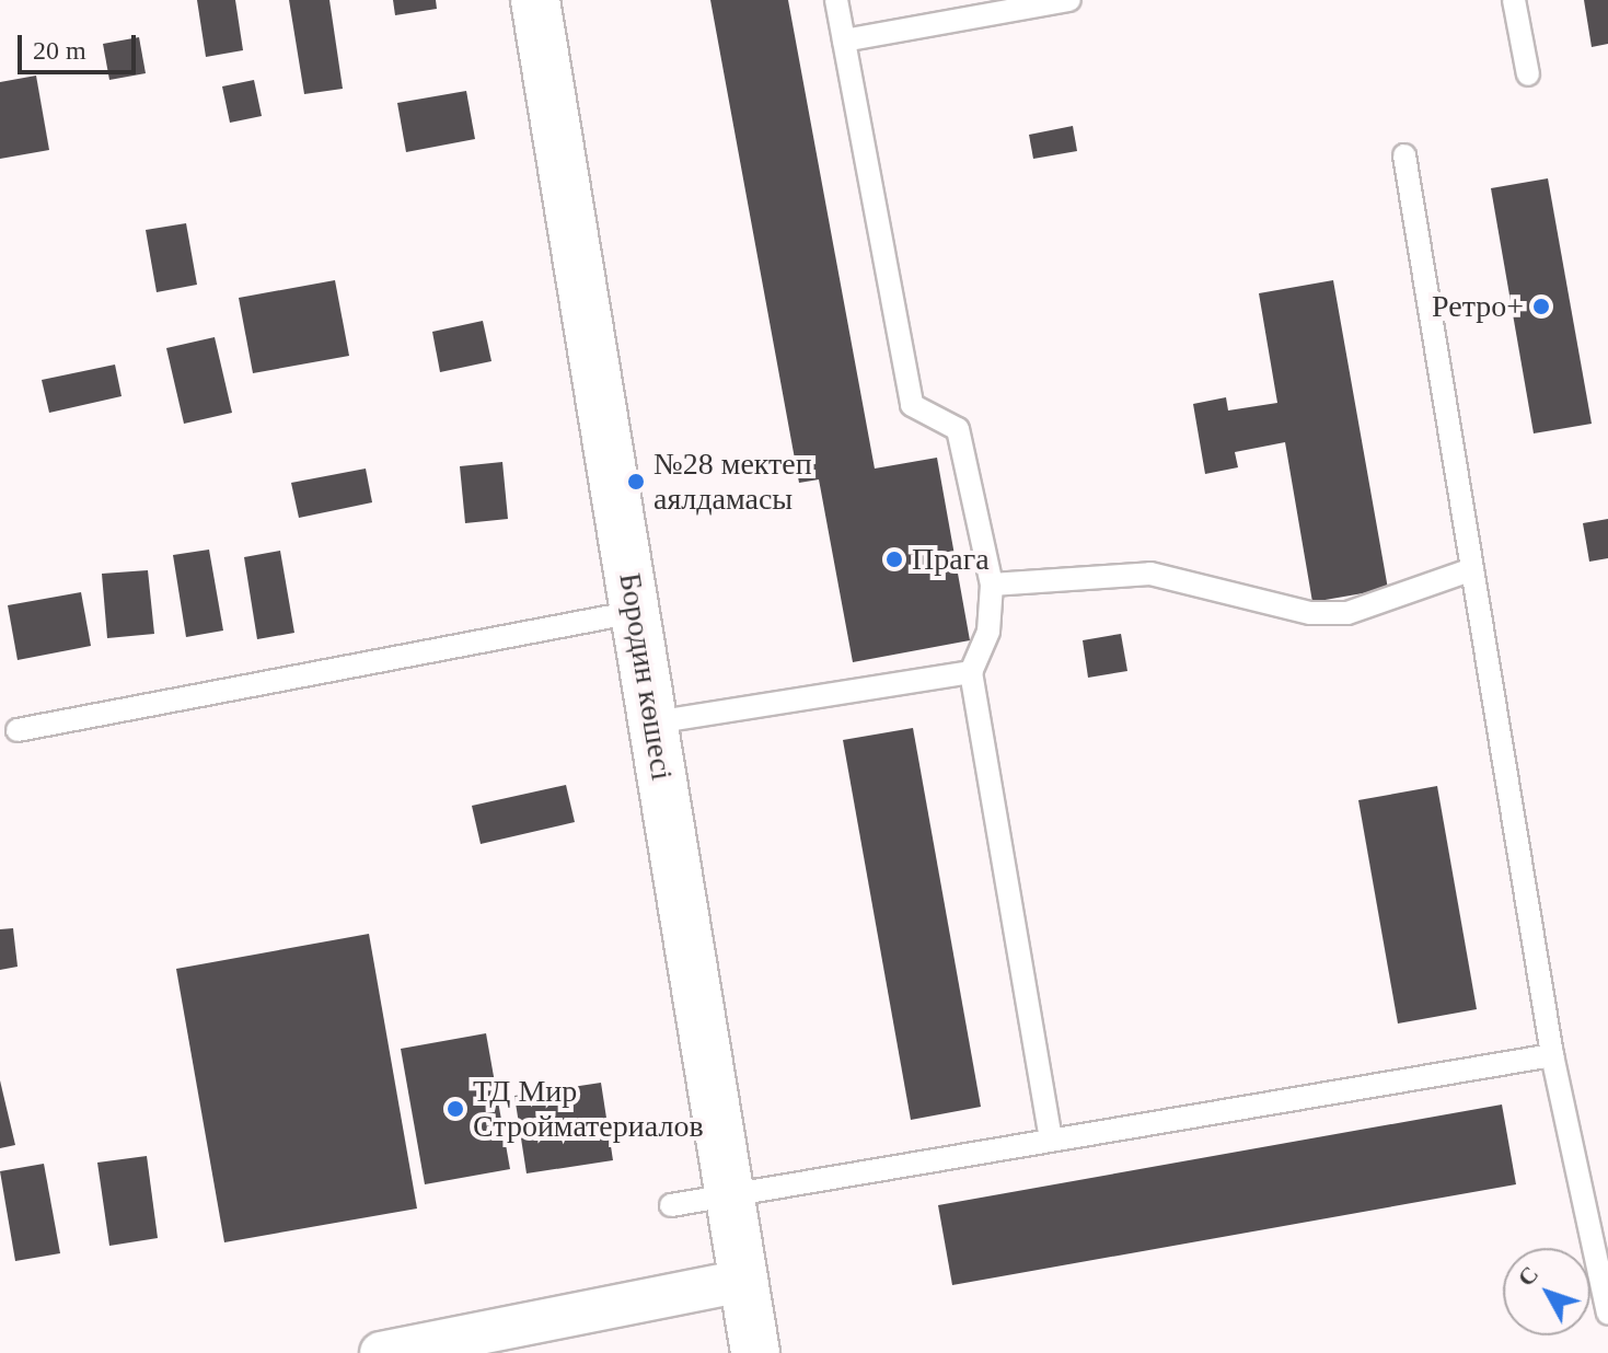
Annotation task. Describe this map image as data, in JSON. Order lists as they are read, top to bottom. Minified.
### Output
{"streets":{"street":["Бородин көшесі"]},"places":["Ретро+","№28 мектеп аялдамасы","Прага","ТД Мир Стройматериалов"],"scale_bar":"20 m","north":"top left"}
